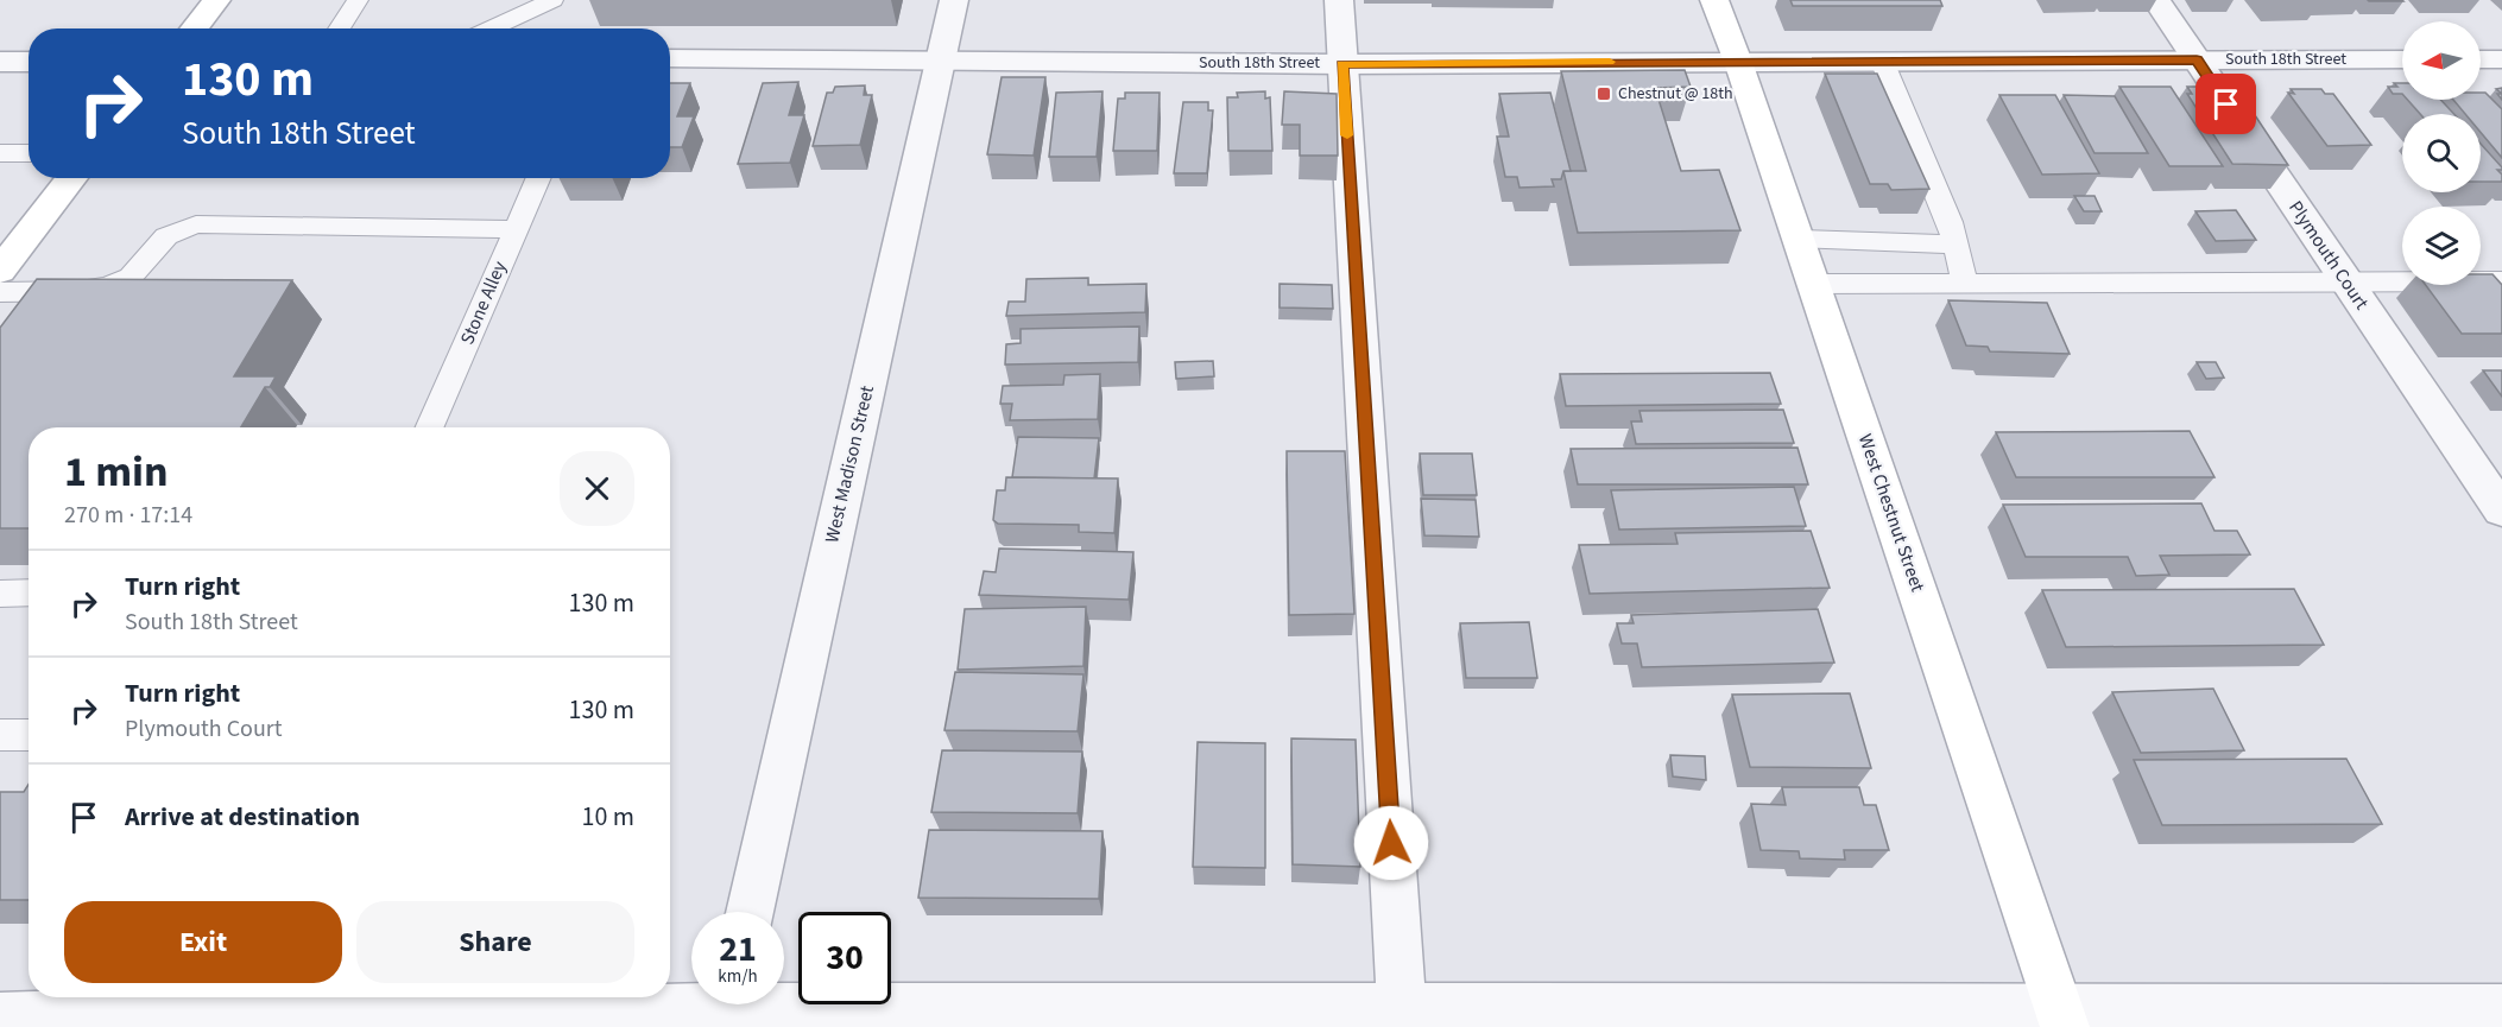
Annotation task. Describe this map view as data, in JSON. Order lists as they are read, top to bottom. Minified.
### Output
{"streets":{"main road":["West Chestnut Street"],"street":["South 18th Street","Plymouth Court","West Madison Street"],"lane":["Stone Alley"]},"crossings":[["South 18th Street","Plymouth Court"],["South 18th Street","West Madison Street"],["South 18th Street","West Chestnut Street"]],"places":{"transit":["Chestnut @ 18th"]},"north":"left","page":{"turn":["130 m","South 18th Street"],"heading":["1 min","270 m · 17:14"],"list":[{"name":"Turn right","note":"South 18th Street","value":"130 m"},{"name":"Turn right","note":"Plymouth Court","value":"130 m"},{"name":"Arrive at destination","value":"10 m"}],"buttons":["Exit","Share"],"speed":"21 km/h","limit":"30"}}
